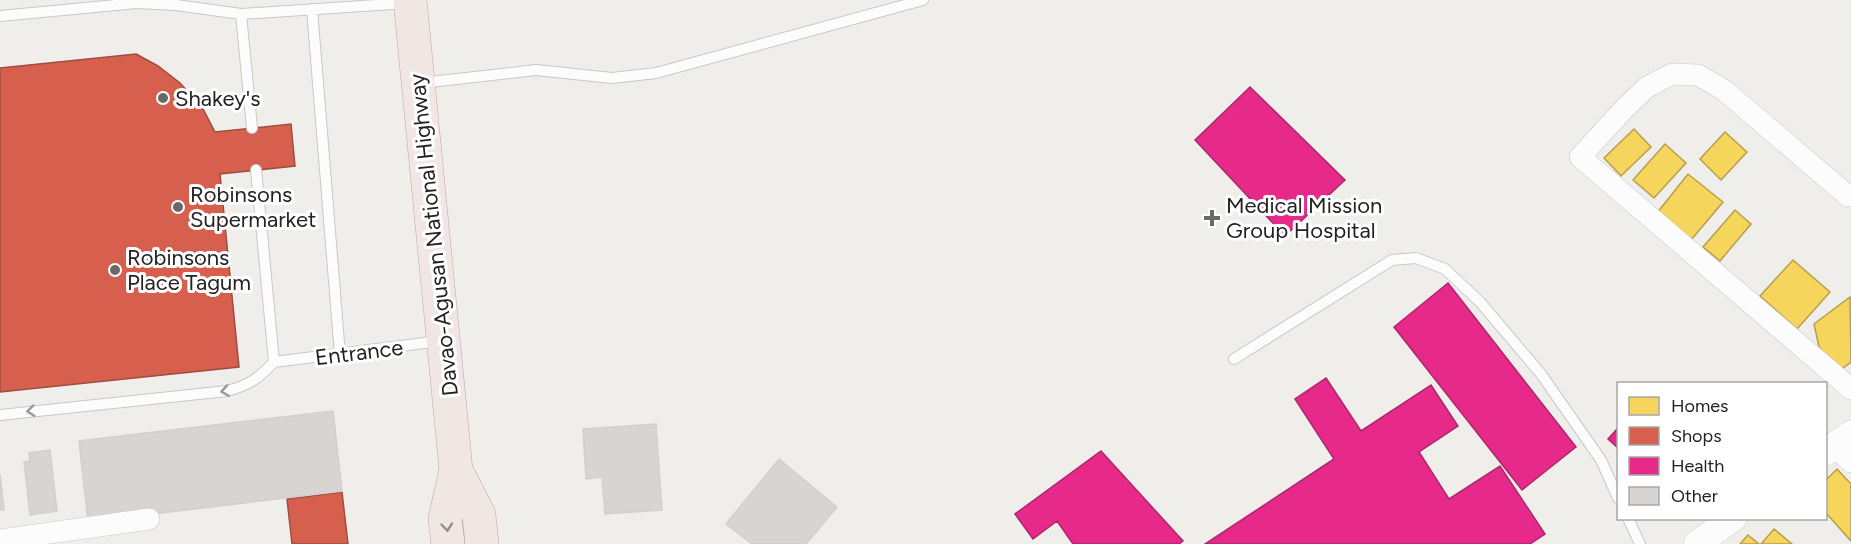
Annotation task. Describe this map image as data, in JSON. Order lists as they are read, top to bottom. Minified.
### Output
{"streets":{"highway":["Davao-Agusan National Highway"],"lane":["Entrance"]},"crossings":[["Davao-Agusan National Highway","Entrance"]],"places":{"other":["Shakey's","Robinsons Supermarket","Robinsons Place Tagum"],"health":["Medical Mission Group Hospital"]},"legend":["Homes","Shops","Health","Other"]}
